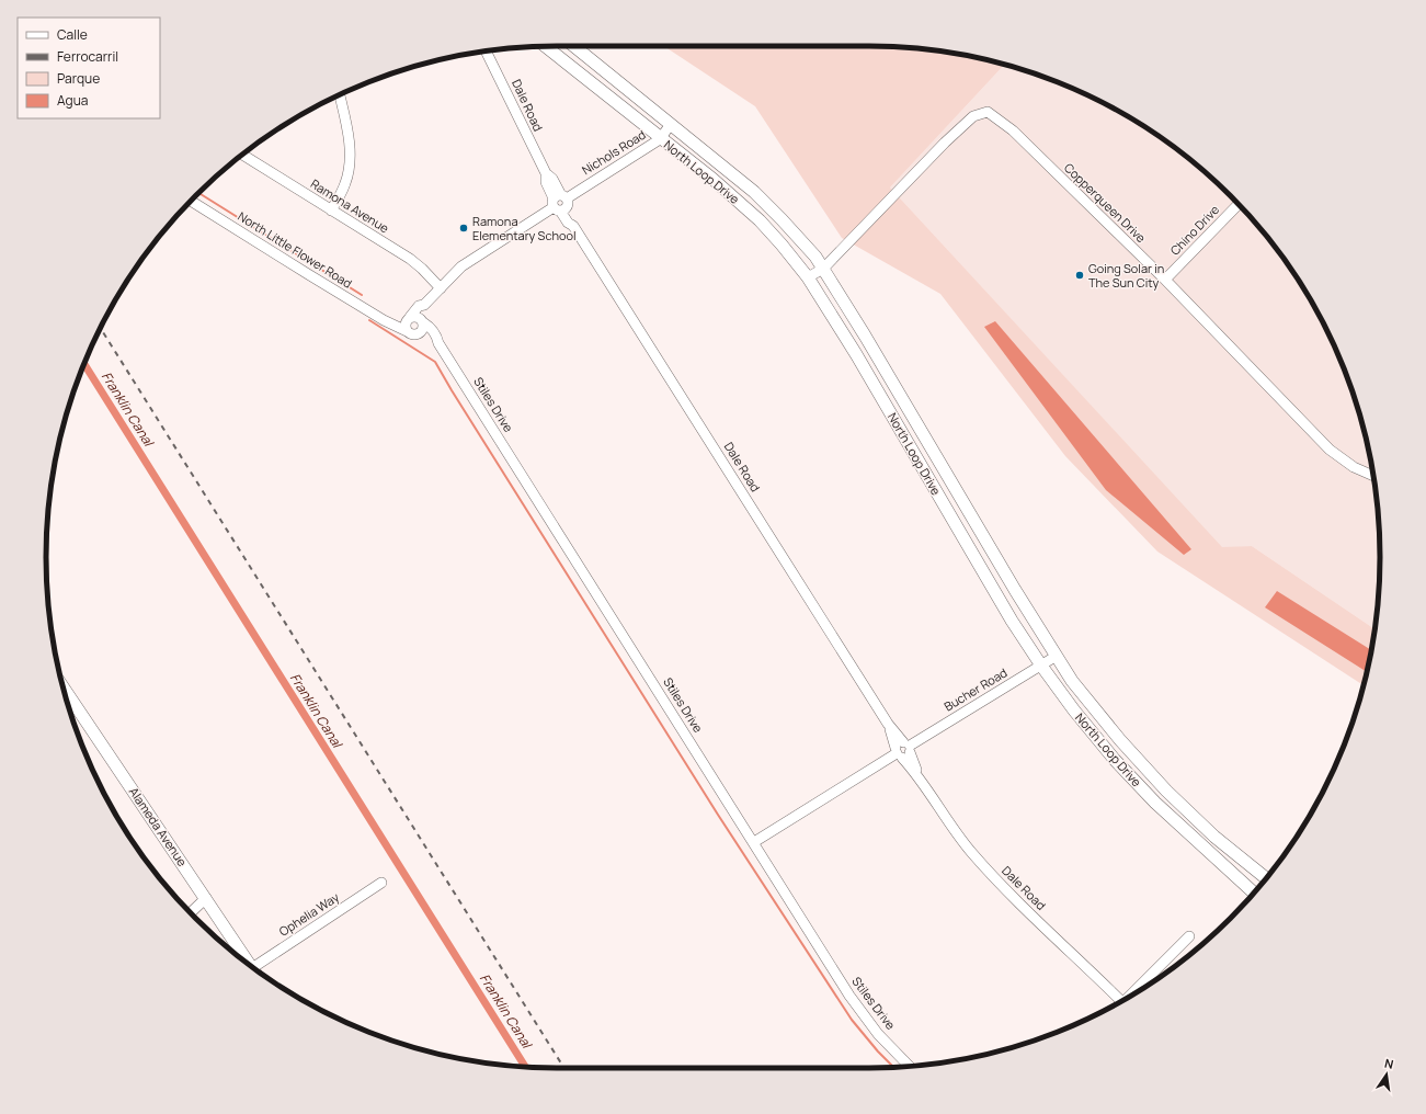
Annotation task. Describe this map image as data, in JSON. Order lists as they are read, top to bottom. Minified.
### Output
{"streets":{"main road":["North Loop Drive","Alameda Avenue"],"street":["Dale Road","Nichols Road","Copperqueen Drive","Ramona Avenue","Chino Drive","North Little Flower Road","Stiles Drive","Bucher Road","Ophelia Way"]},"crossings":[["Dale Road","Nichols Road"],["Dale Road","Bucher Road"],["Nichols Road","North Loop Drive"],["Nichols Road","Ramona Avenue"],["Nichols Road","North Little Flower Road"],["Nichols Road","Stiles Drive"],["North Loop Drive","Copperqueen Drive"],["North Loop Drive","Bucher Road"],["Copperqueen Drive","Chino Drive"],["North Little Flower Road","Stiles Drive"],["Stiles Drive","Bucher Road"]],"water":["Franklin Canal"],"places":["Ramona Elementary School","Going Solar in The Sun City"],"legend":["Calle","Ferrocarril","Parque","Agua"],"north":"top"}
